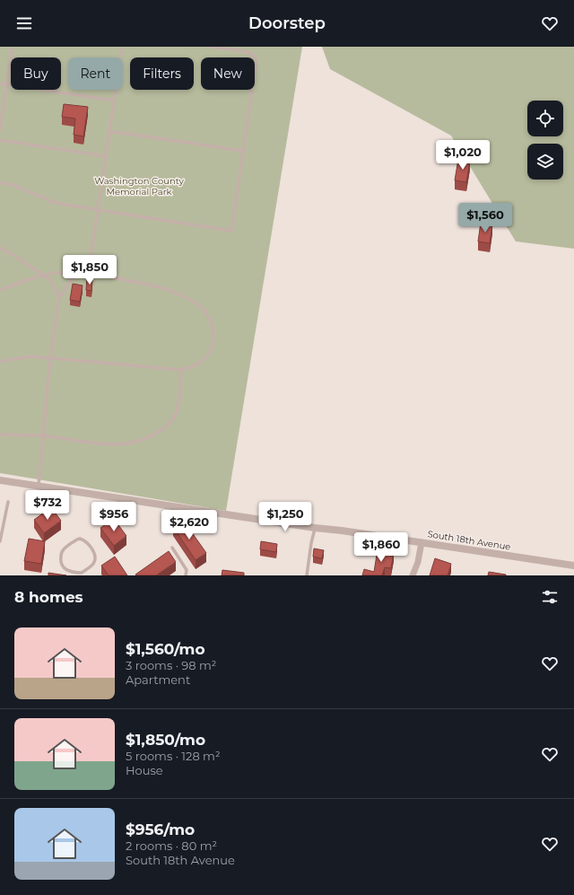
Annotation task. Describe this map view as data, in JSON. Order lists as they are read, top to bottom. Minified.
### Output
{"streets":{"street":["South 18th Avenue"]},"parks":["Washington County Memorial Park"],"page":{"header":"Doorstep","chip":["Buy","Rent","Filters","New"],"price":["$1,020","$1,560","$1,850","$732","$956","$1,250","$2,620","$1,860"],"heading":"8 homes","list":[{"name":"$1,560/mo","note":"3 rooms · 98 m² · Apartment"},{"name":"$1,850/mo","note":"5 rooms · 128 m² · House"},{"name":"$956/mo","note":"2 rooms · 80 m² · South 18th Avenue"}]}}
